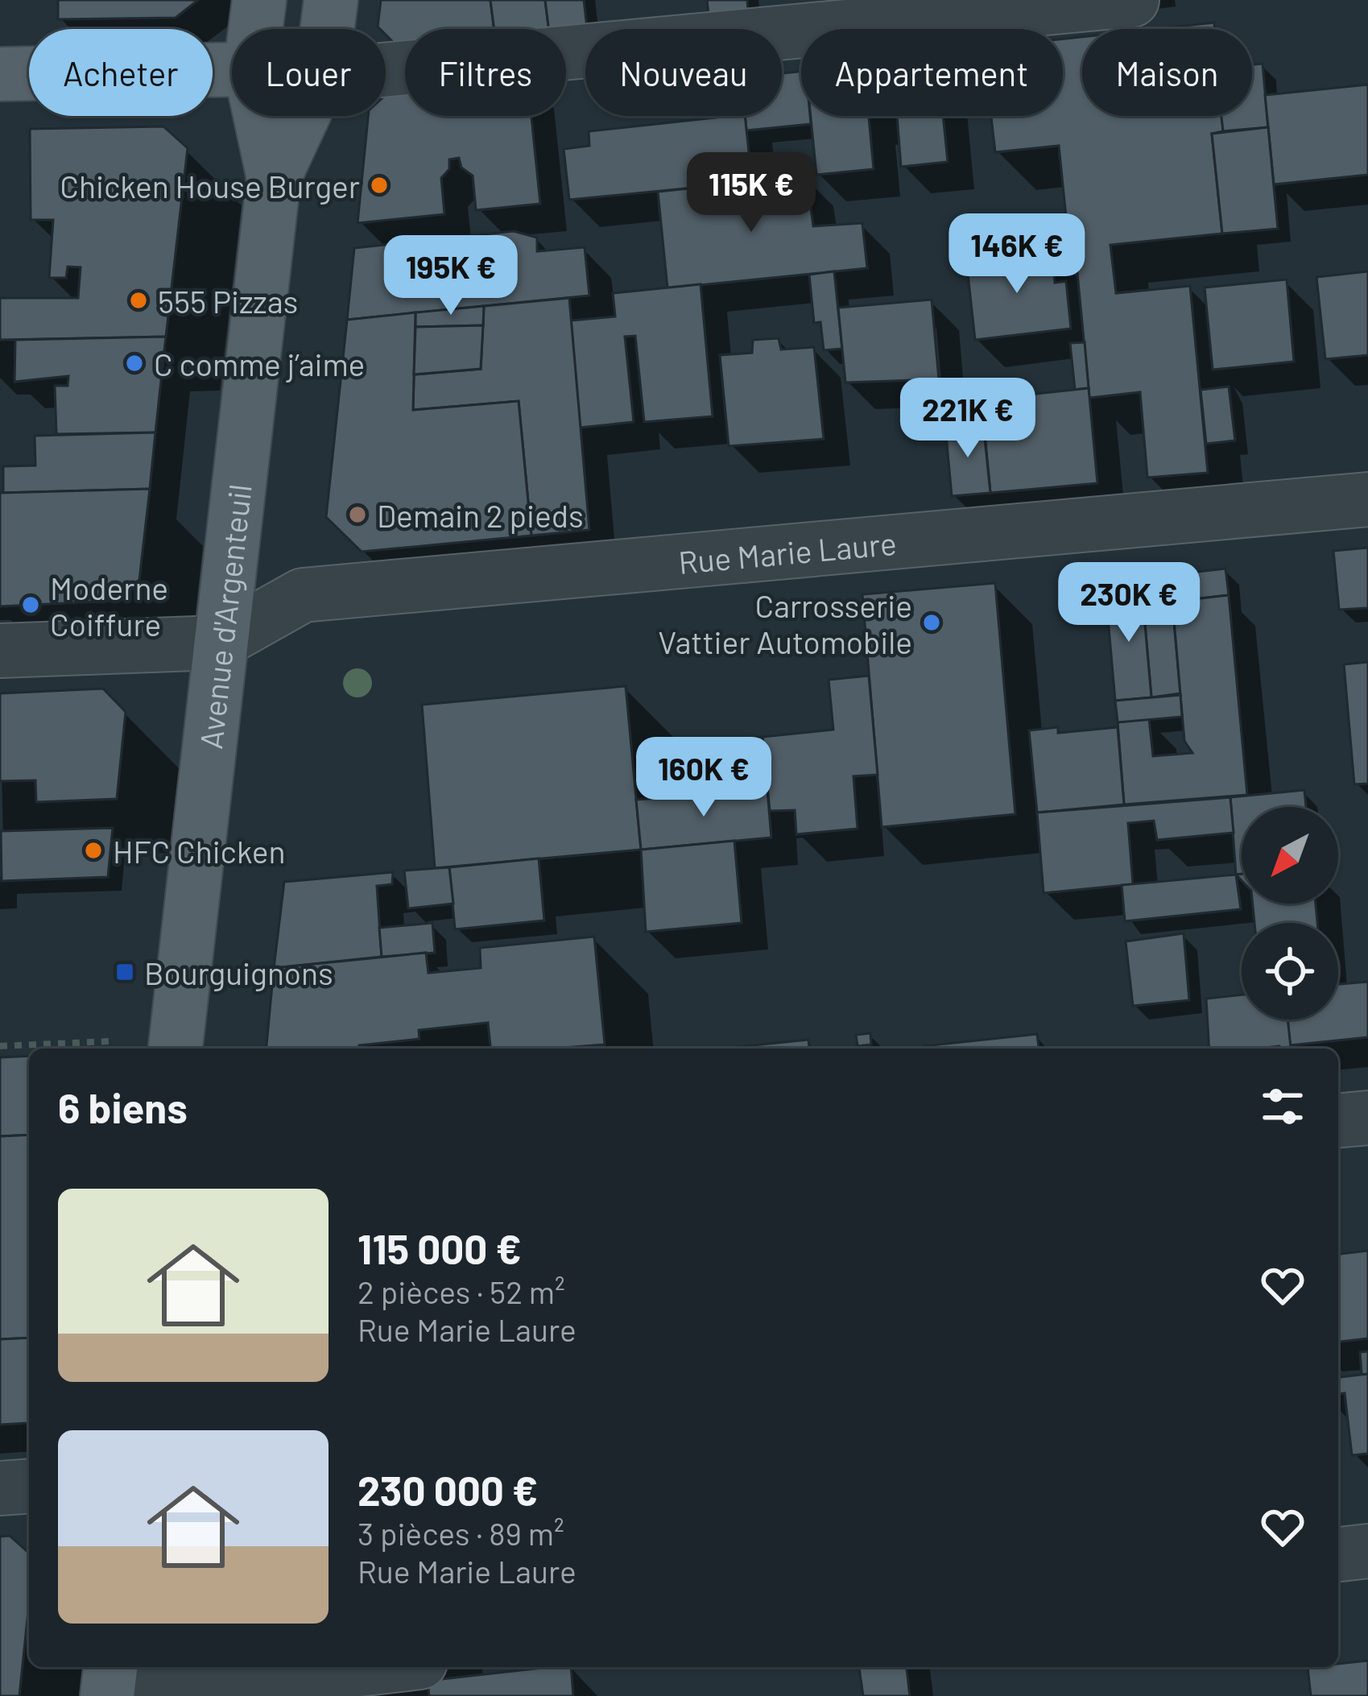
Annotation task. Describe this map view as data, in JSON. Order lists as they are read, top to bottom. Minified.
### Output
{"streets":{"main road":["Avenue d'Argenteuil"],"street":["Rue Marie Laure"]},"crossings":[["Rue Marie Laure","Avenue d'Argenteuil"]],"places":{"other":["Chicken House Burger","555 Pizzas","C comme j’aime","Demain 2 pieds","Moderne Coiffure","Carrosserie Vattier Automobile","HFC Chicken"],"transit":["Bourguignons"]},"north":"bottom left","page":{"chip":["Acheter","Louer","Filtres","Nouveau","Appartement","Maison"],"price":["115K €","146K €","195K €","221K €","230K €","160K €"],"heading":"6 biens","list":[{"name":"115 000 €","note":"2 pièces · 52 m² · Rue Marie Laure"},{"name":"230 000 €","note":"3 pièces · 89 m² · Rue Marie Laure"}]}}
